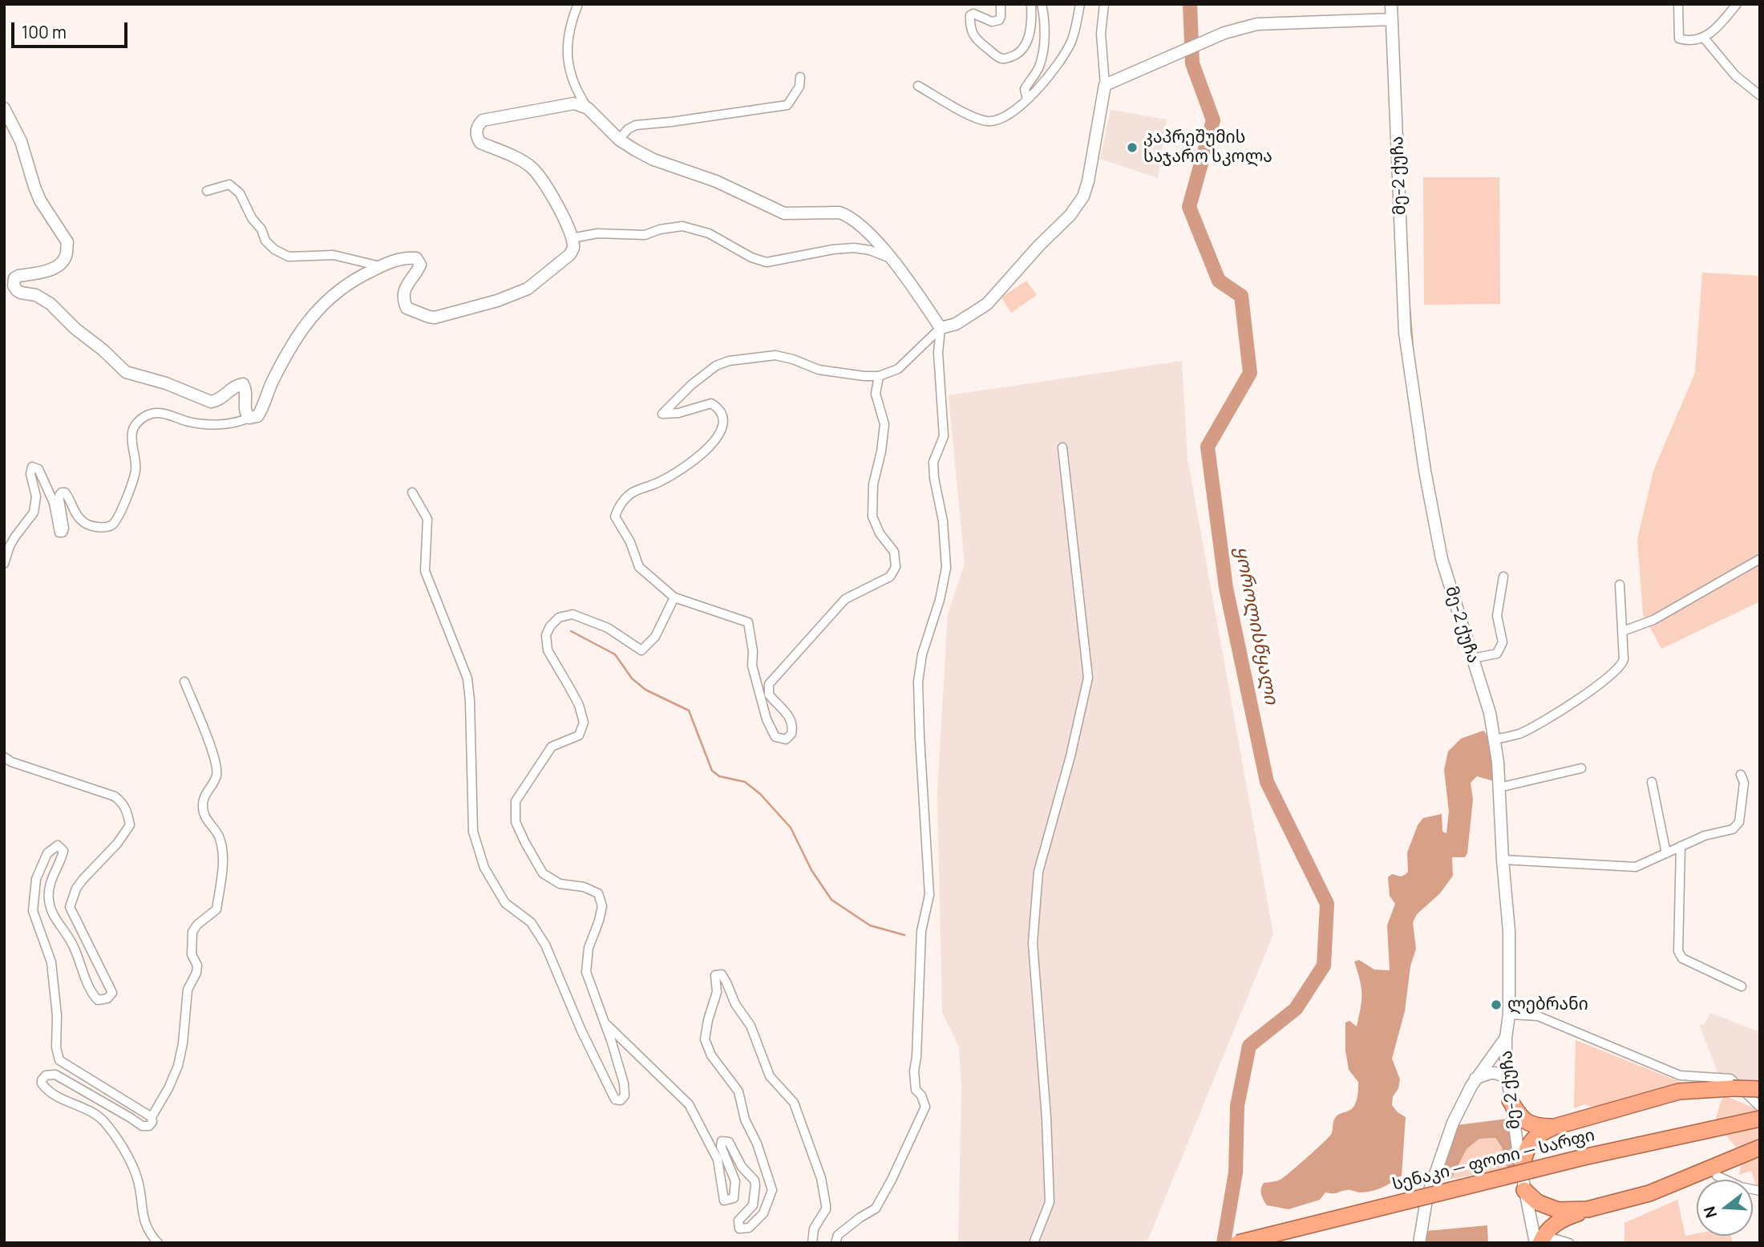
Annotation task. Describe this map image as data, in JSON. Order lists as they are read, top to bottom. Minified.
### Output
{"streets":{"highway":["სენაკი — ფოთი — სარფი"],"street":["მე-2 ქუჩა"]},"water":["ყოროლისწყალი"],"places":["კაპრეშუმის საჯარო სკოლა","ლებრანი"],"scale_bar":"100 m","north":"left"}
